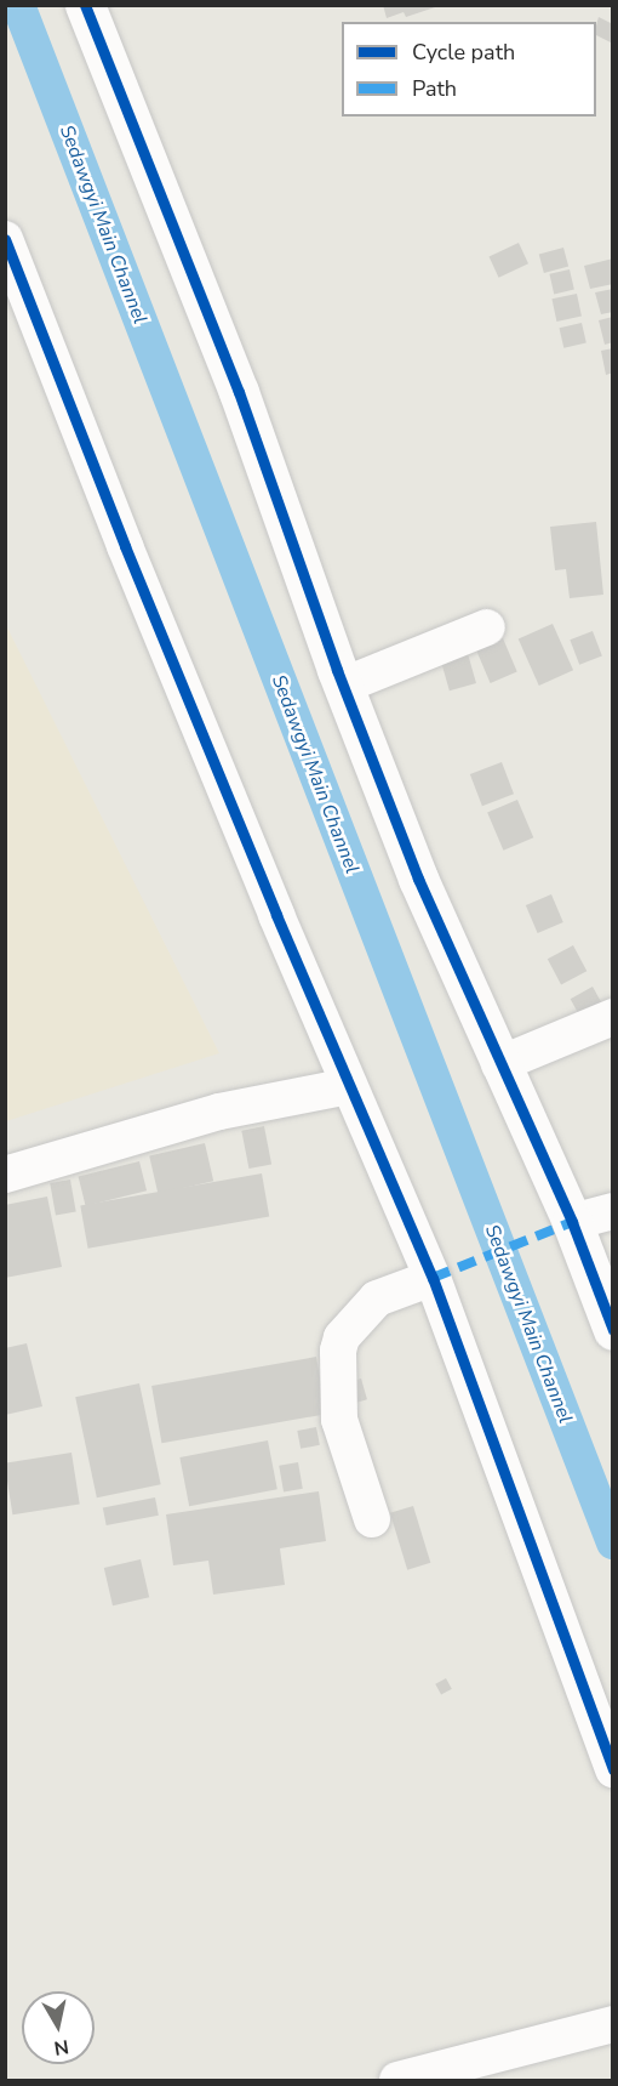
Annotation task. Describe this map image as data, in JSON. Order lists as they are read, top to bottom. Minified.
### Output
{"water":["Sedawgyi Main Channel"],"legend":["Cycle path","Path"],"north":"bottom"}
